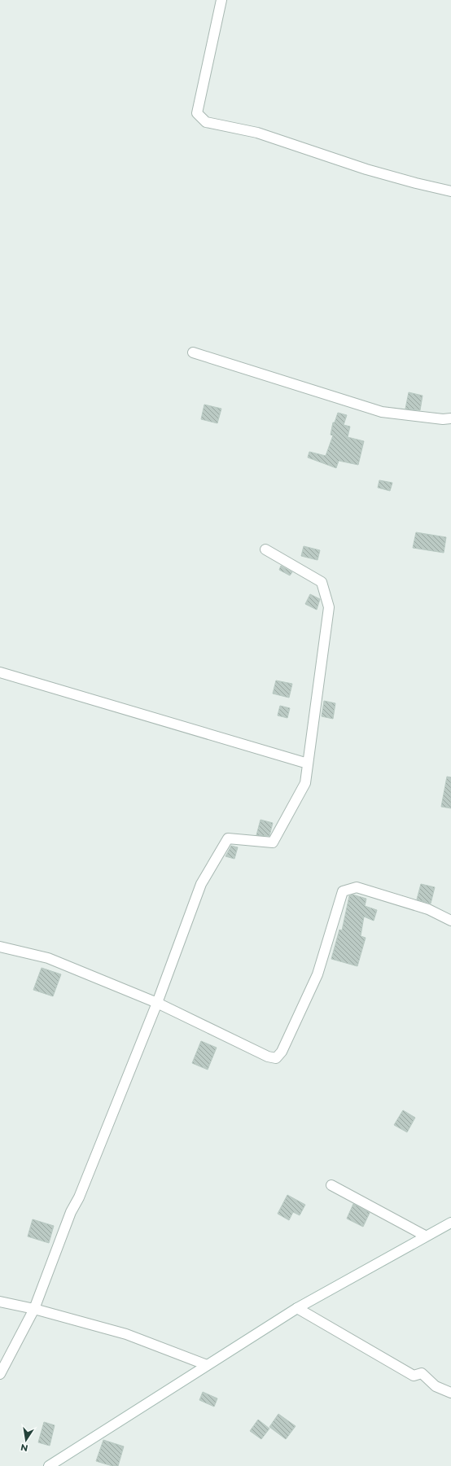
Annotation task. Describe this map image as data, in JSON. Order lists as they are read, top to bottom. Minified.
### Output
{"north":"bottom"}
